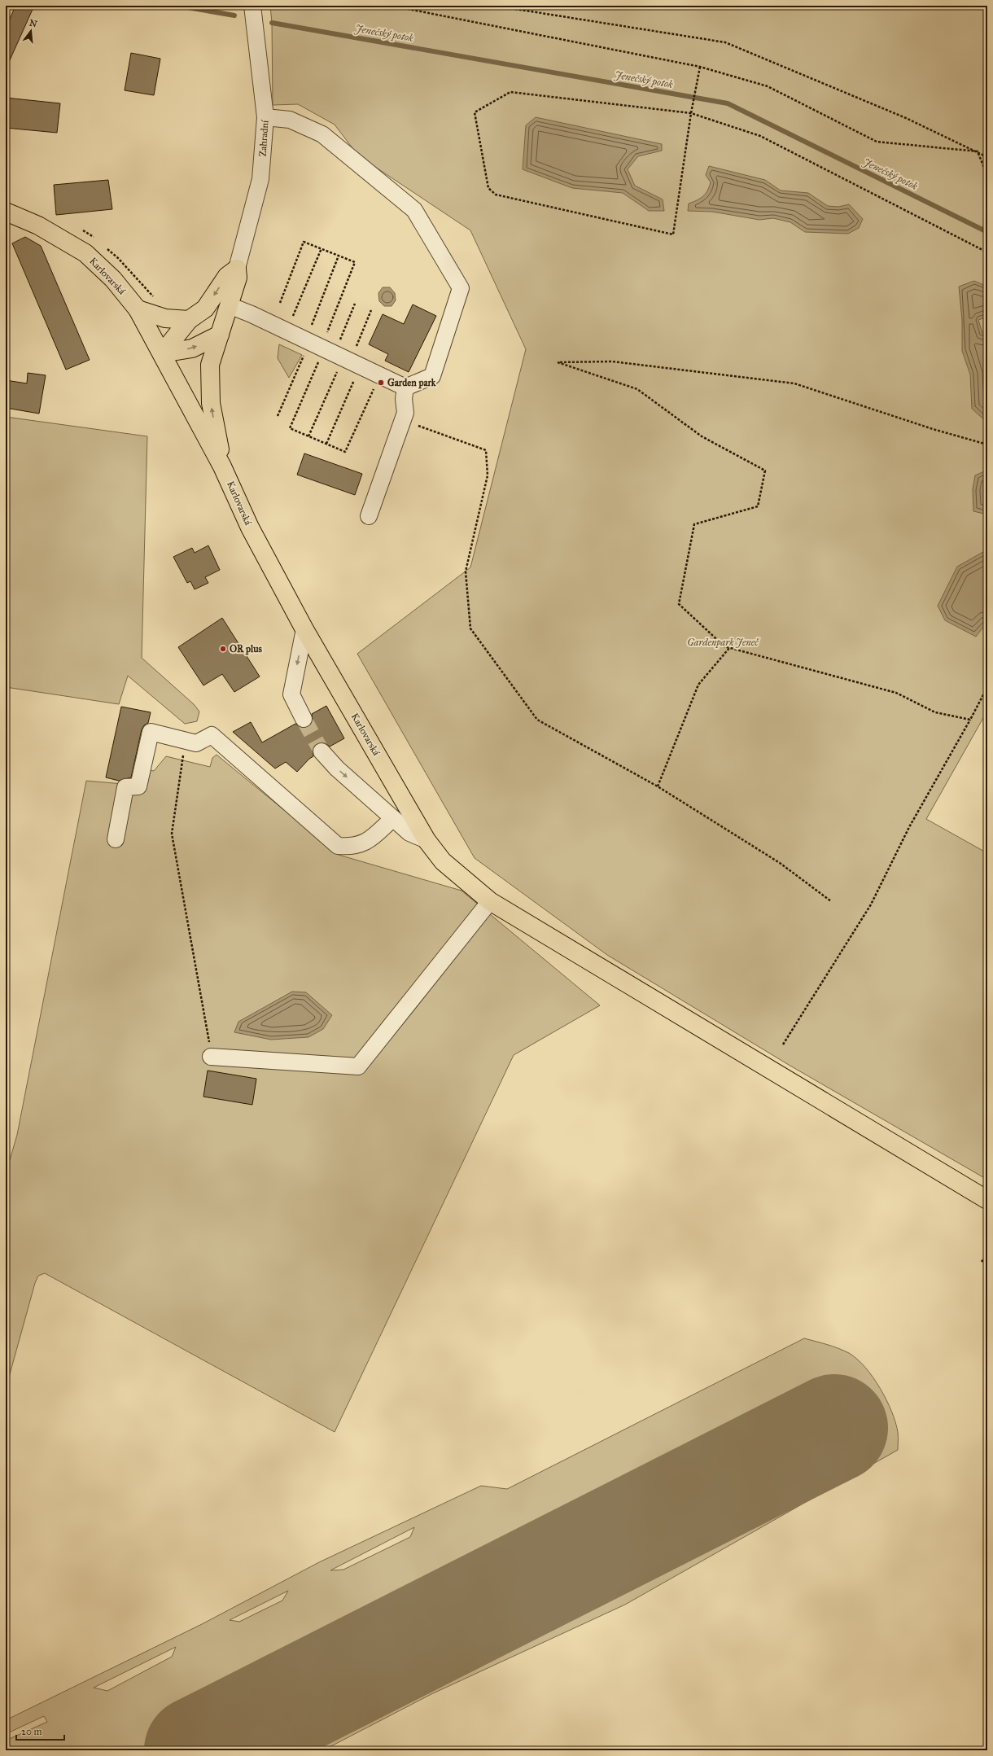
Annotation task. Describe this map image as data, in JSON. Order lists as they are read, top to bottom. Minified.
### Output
{"streets":{"main road":["Karlovarská"],"street":["Zahradní"]},"water":["Jenečský potok"],"parks":["Gardenpark Jeneč"],"places":["Garden park","OR plus"],"scale_bar":"20 m","north":"top"}
